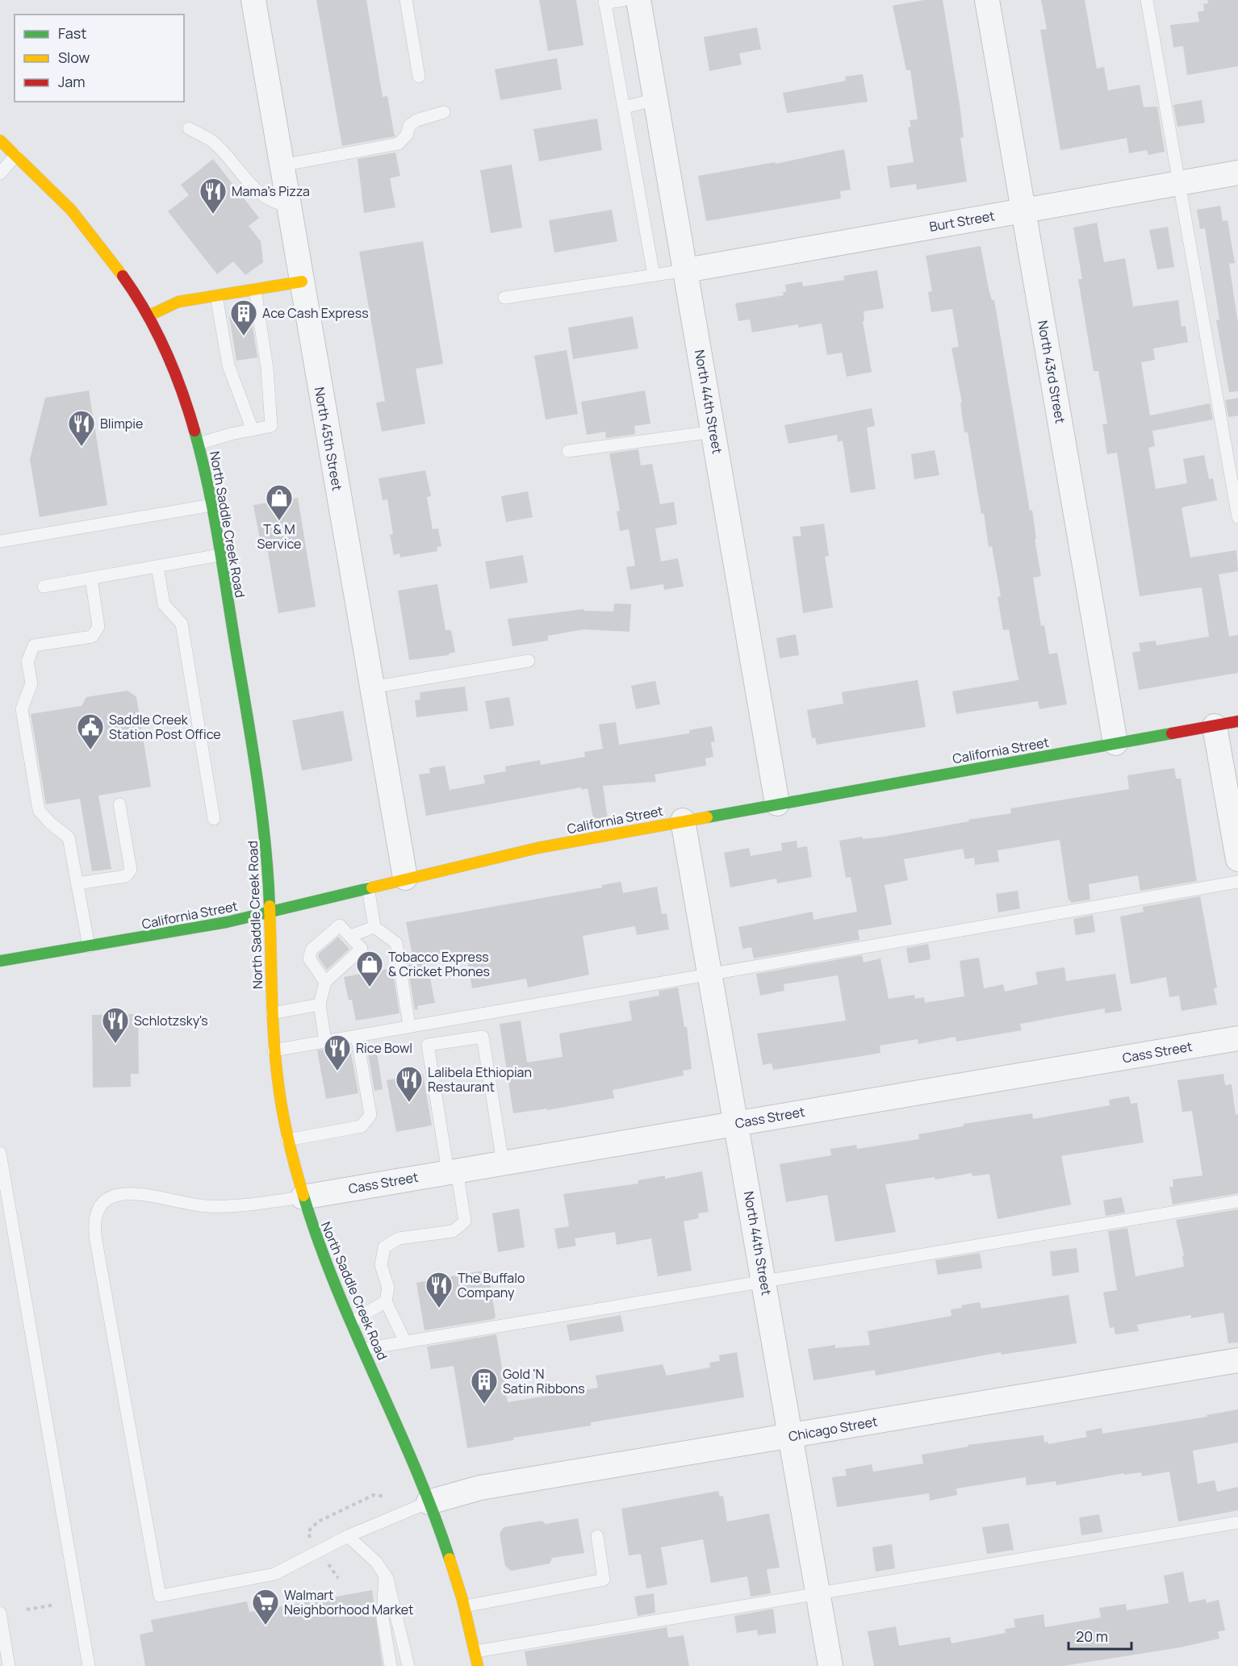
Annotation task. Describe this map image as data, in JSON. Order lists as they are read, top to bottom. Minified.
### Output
{"streets":{"main road":["North Saddle Creek Road","California Street"],"street":["Burt Street","North 43rd Street","North 44th Street","North 45th Street","Cass Street","Chicago Street"]},"crossings":[["Burt Street","North 43rd Street"],["Burt Street","North 44th Street"],["North 43rd Street","California Street"],["North 44th Street","California Street"],["North 44th Street","Cass Street"],["North 44th Street","Chicago Street"],["North 45th Street","California Street"],["North Saddle Creek Road","California Street"],["North Saddle Creek Road","Cass Street"],["North Saddle Creek Road","Chicago Street"]],"places":{"restaurant":["Mama's Pizza","Blimpie","Schlotzsky's","Rice Bowl","Lalibela Ethiopian Restaurant","The Buffalo Company"],"building":["Ace Cash Express","Gold 'N Satin Ribbons"],"shop":["T & M Service","Tobacco Express & Cricket Phones"],"public building":["Saddle Creek Station Post Office"],"supermarket":["Walmart Neighborhood Market"]},"legend":["Fast","Slow","Jam"],"scale_bar":"20 m"}
